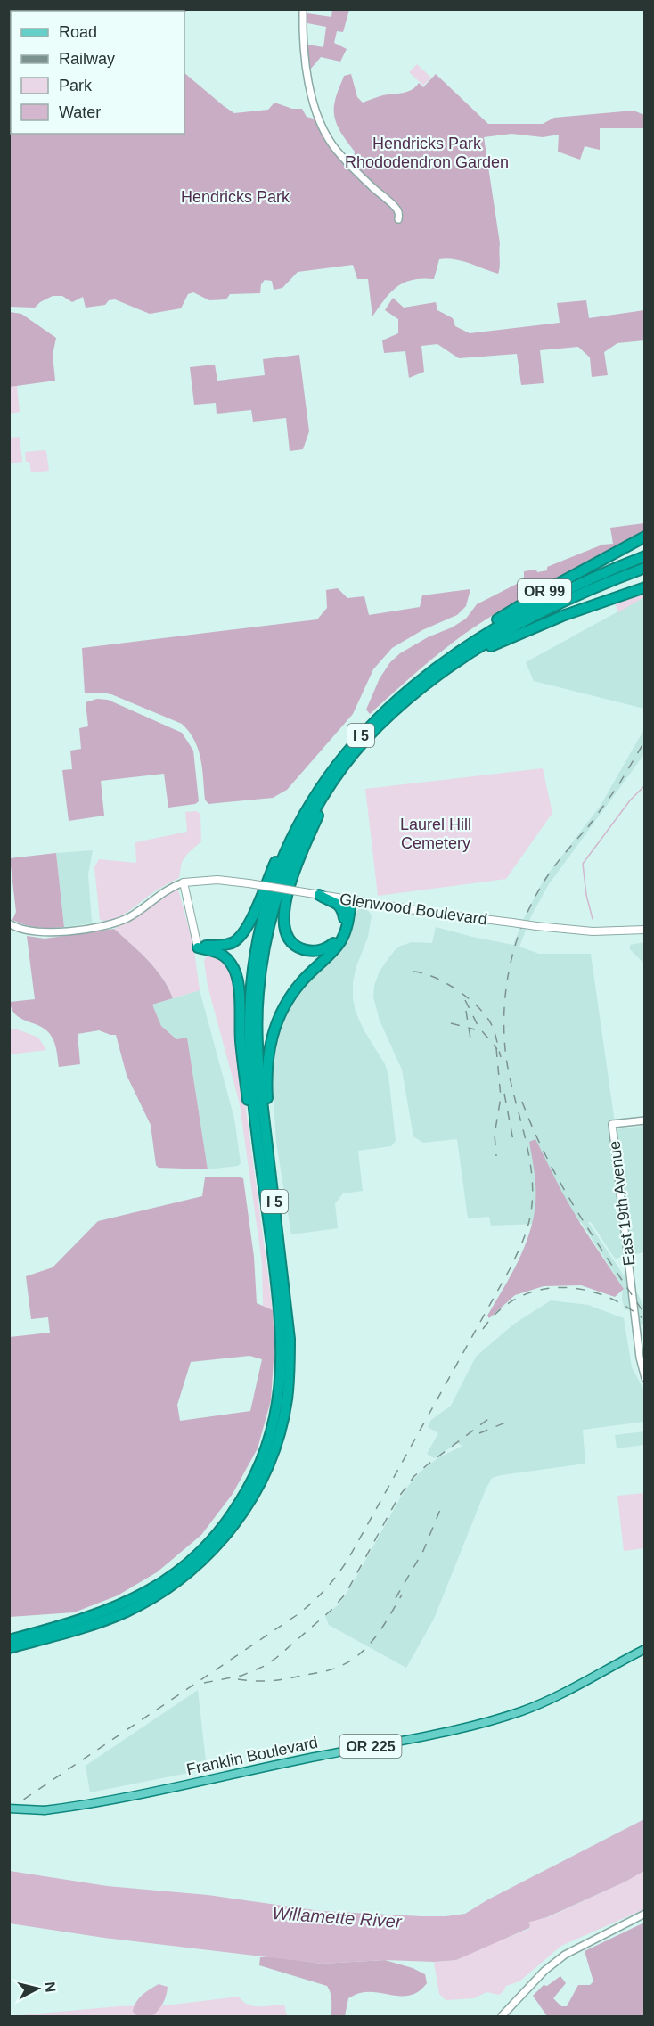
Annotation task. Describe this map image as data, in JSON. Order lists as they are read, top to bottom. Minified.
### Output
{"streets":{"highway":["OR 99","I 5"],"main road":["Glenwood Boulevard","OR 225","Franklin Boulevard"],"street":["East 19th Avenue"]},"crossings":[["OR 99","I 5"]],"water":["Willamette River"],"parks":["Hendricks Park Rhododendron Garden","Hendricks Park","Laurel Hill Cemetery"],"legend":["Road","Railway","Park","Water"],"north":"right"}
